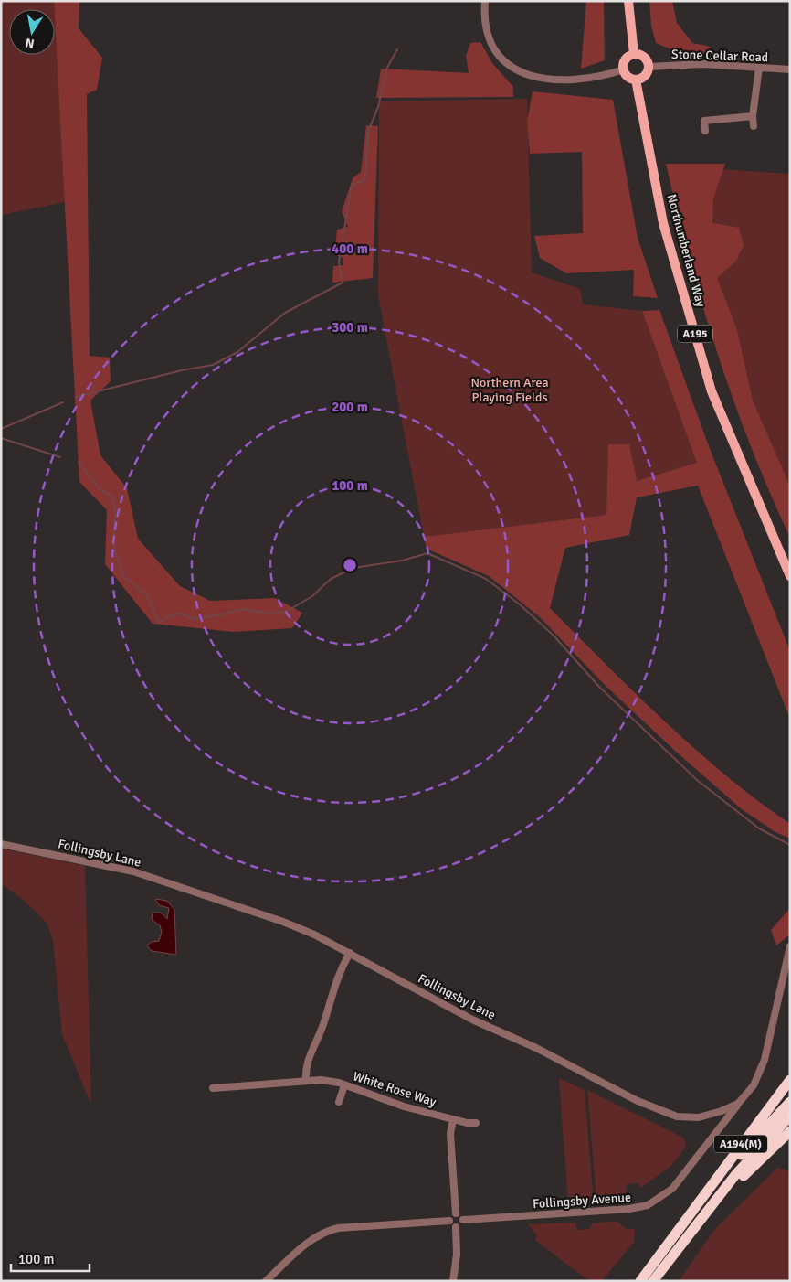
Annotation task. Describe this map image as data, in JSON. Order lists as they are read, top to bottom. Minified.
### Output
{"streets":{"highway":["A194(M)"],"main road":["Northumberland Way","A195"],"street":["Stone Cellar Road","Follingsby Lane","White Rose Way","Follingsby Avenue"]},"crossings":[["Stone Cellar Road","Northumberland Way"],["Follingsby Lane","Follingsby Avenue"]],"parks":["Northern Area Playing Fields"],"scale_bar":"100 m","north":"bottom","rings":["400 m","300 m","200 m","100 m"]}
